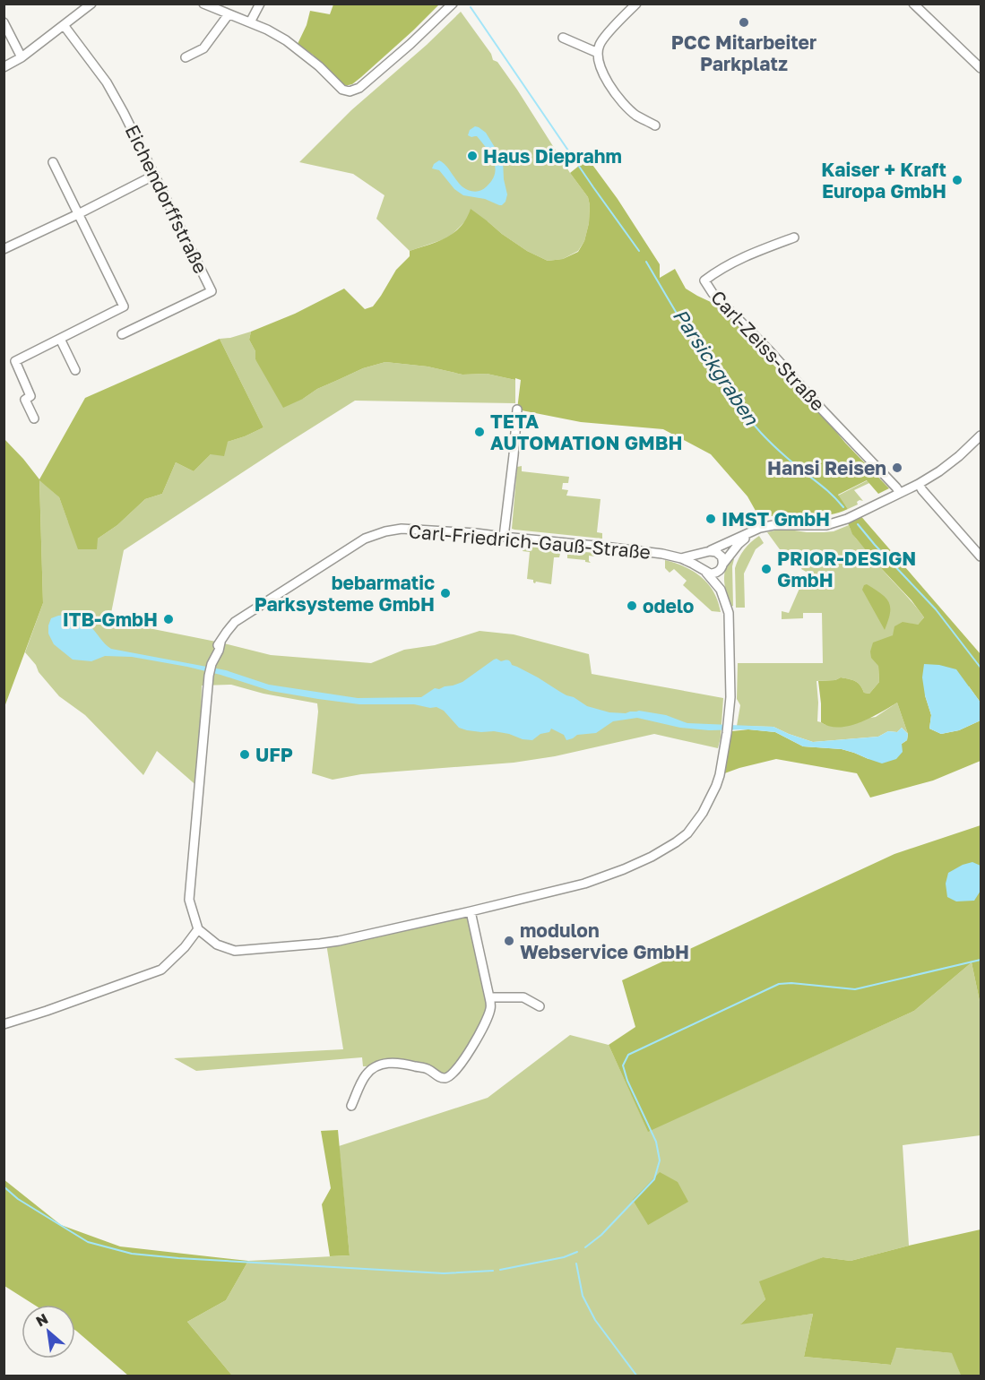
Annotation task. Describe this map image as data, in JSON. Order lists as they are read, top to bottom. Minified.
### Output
{"streets":{"street":["Eichendorffstraße","Carl-Zeiss-Straße","Carl-Friedrich-Gauß-Straße"]},"crossings":[["Carl-Zeiss-Straße","Carl-Friedrich-Gauß-Straße"]],"water":["Parsickgraben"],"places":["PCC Mitarbeiter Parkplatz","Haus Dieprahm","Kaiser + Kraft Europa GmbH","TETA AUTOMATION GMBH","Hansi Reisen","IMST GmbH","PRIOR-DESIGN GmbH","bebarmatic Parksysteme GmbH","odelo","ITB-GmbH","UFP","modulon Webservice GmbH"],"north":"top left"}
